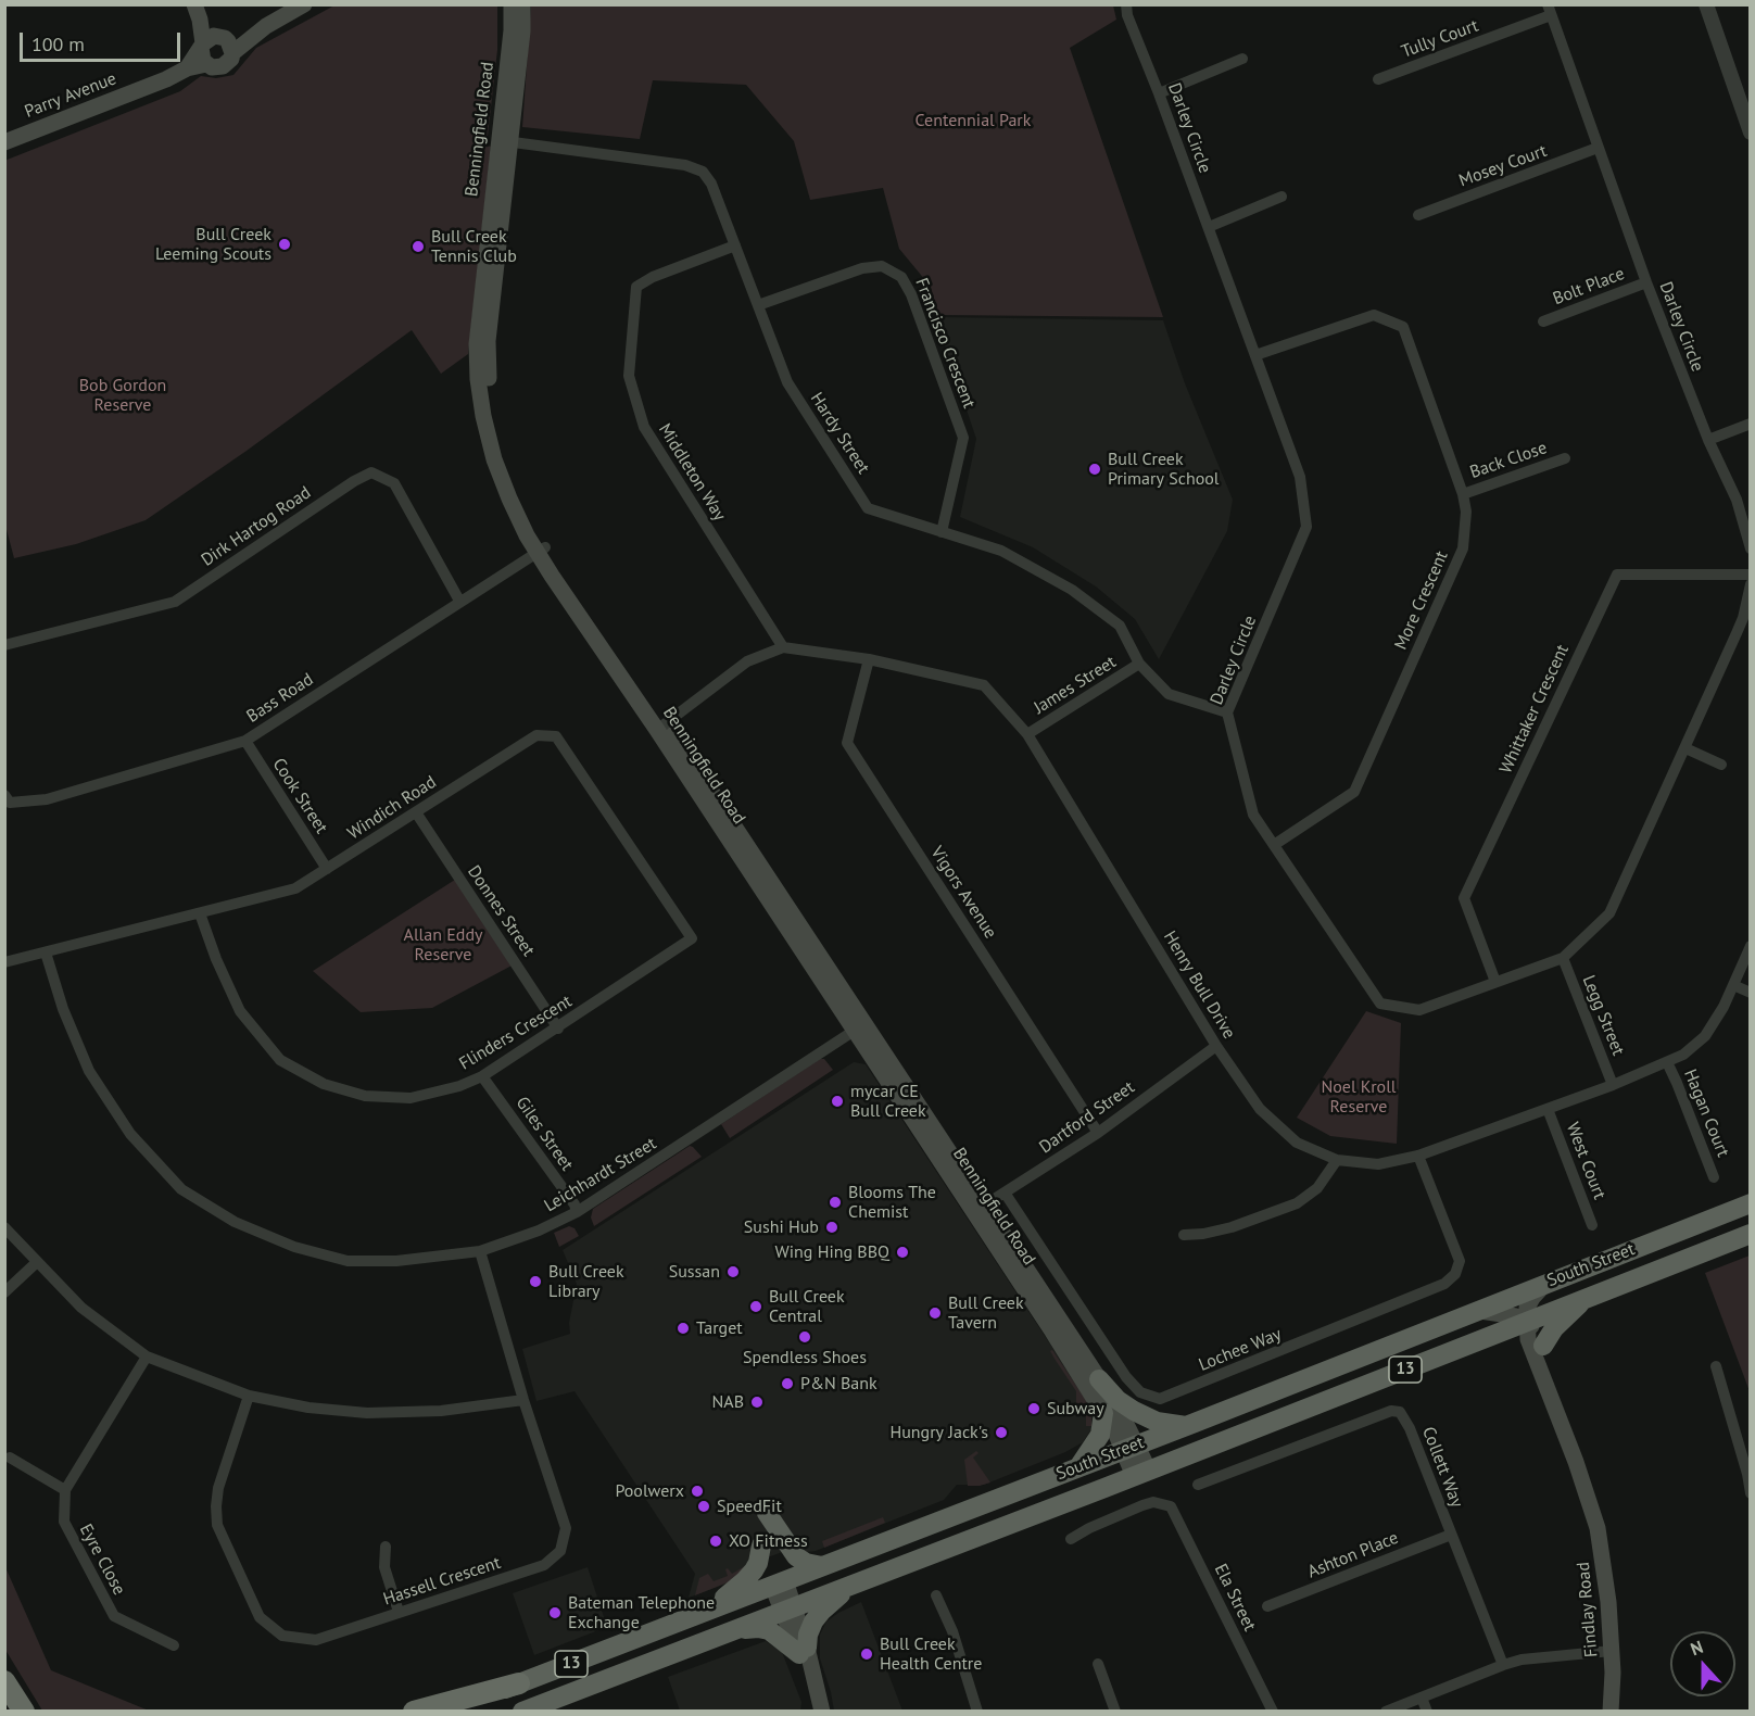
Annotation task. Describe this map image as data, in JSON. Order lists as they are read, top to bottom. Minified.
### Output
{"streets":{"highway":["South Street","13"],"main road":["Parry Avenue","Benningfield Road","Findlay Road"],"street":["Tully Court","Darley Circle","Mosey Court","Bolt Place","Francisco Crescent","Hardy Street","Back Close","Middleton Way","Dirk Hartog Road","More Crescent","James Street","Bass Road","Whittaker Crescent","Cook Street","Windich Road","Vigors Avenue","Donnes Street","Henry Bull Drive","Legg Street","Flinders Crescent","Hagan Court","Dartford Street","Giles Street","West Court","Leichhardt Street","Lochee Way","Collett Way","Ashton Place","Eyre Close","Hassell Crescent","Ela Street"]},"crossings":[["Tully Court","Darley Circle"],["Darley Circle","Mosey Court"],["Darley Circle","Bolt Place"],["Darley Circle","Hardy Street"],["Darley Circle","More Crescent"],["Darley Circle","Whittaker Crescent"],["Darley Circle","Legg Street"],["Benningfield Road","Hardy Street"],["Benningfield Road","Bass Road"],["Benningfield Road","Henry Bull Drive"],["Benningfield Road","Dartford Street"],["Benningfield Road","Leichhardt Street"],["Benningfield Road","South Street"],["Francisco Crescent","Hardy Street"],["Hardy Street","Middleton Way"],["Hardy Street","James Street"],["Back Close","More Crescent"],["Middleton Way","Henry Bull Drive"],["Dirk Hartog Road","Bass Road"],["James Street","Henry Bull Drive"],["Bass Road","Cook Street"],["Cook Street","Windich Road"],["Windich Road","Donnes Street"],["Windich Road","Flinders Crescent"],["Windich Road","Leichhardt Street"],["Vigors Avenue","Henry Bull Drive"],["Vigors Avenue","Dartford Street"],["Donnes Street","Flinders Crescent"],["Henry Bull Drive","Legg Street"],["Henry Bull Drive","Hagan Court"],["Henry Bull Drive","Dartford Street"],["Henry Bull Drive","West Court"],["Henry Bull Drive","Lochee Way"],["Flinders Crescent","Giles Street"],["Dartford Street","Lochee Way"],["Giles Street","Leichhardt Street"],["Leichhardt Street","Hassell Crescent"],["South Street","Findlay Road"],["Collett Way","Ashton Place"]],"parks":["Centennial Park","Bob Gordon Reserve","Allan Eddy Reserve","Noel Kroll Reserve"],"places":["Bull Creek Leeming Scouts","Bull Creek Tennis Club","Bull Creek Primary School","mycar CE Bull Creek","Blooms The Chemist","Sushi Hub","Wing Hing BBQ","Sussan","Bull Creek Library","Bull Creek Central","Bull Creek Tavern","Target","Spendless Shoes","P&N Bank","NAB","Subway","Hungry Jack's","Poolwerx","SpeedFit","XO Fitness","Bateman Telephone Exchange","Bull Creek Health Centre"],"scale_bar":"100 m","north":"top"}
